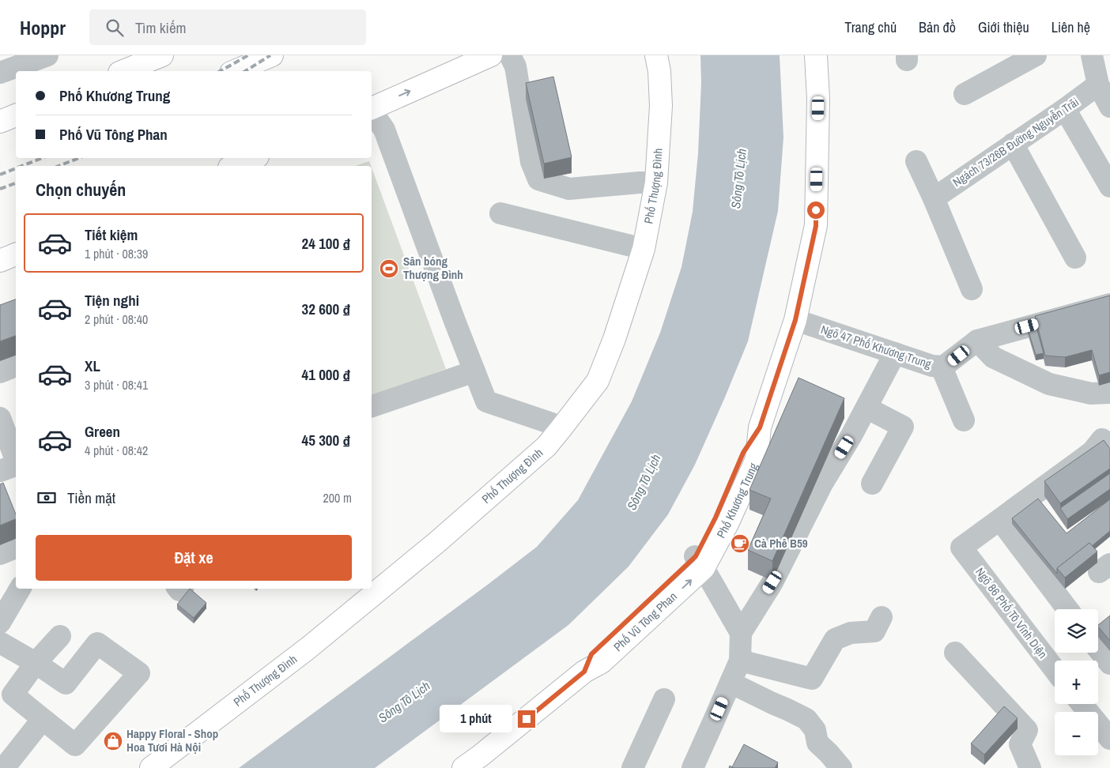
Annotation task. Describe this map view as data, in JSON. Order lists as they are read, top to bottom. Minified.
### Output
{"streets":{"main road":["Phố Thượng Đình","Phố Khương Trung","Phố Vũ Tông Phan"],"street":["Ngách 73/26B Đường Nguyễn Trãi","Ngõ 47 Phố Khương Trung","Ngõ 86 Phố Tô Vĩnh Diện"]},"crossings":[["Ngõ 47 Phố Khương Trung","Phố Khương Trung"],["Phố Khương Trung","Phố Vũ Tông Phan"]],"water":["Sông Tô Lịch"],"places":{"sports":["Sân bóng Thượng Đình"],"cafe":["Cà Phê B59"],"shop":["Happy Floral - Shop Hoa Tươi Hà Nội"]},"page":{"header":"Hoppr","search":"Tìm kiếm","nav":["Trang chủ","Bản đồ","Giới thiệu","Liên hệ"],"banner":["Phố Khương Trung","Phố Vũ Tông Phan"],"heading":"Chọn chuyến","list":[{"name":"Tiết kiệm","note":"1 phút · 08:39","value":"24 100 ₫"},{"name":"Tiện nghi","note":"2 phút · 08:40","value":"32 600 ₫"},{"name":"XL","note":"3 phút · 08:41","value":"41 000 ₫"},{"name":"Green","note":"4 phút · 08:42","value":"45 300 ₫"}],"pay":["Tiền mặt","200 m"],"buttons":"Đặt xe","map_buttons":["+","−"],"bubble":"1 phút"}}
